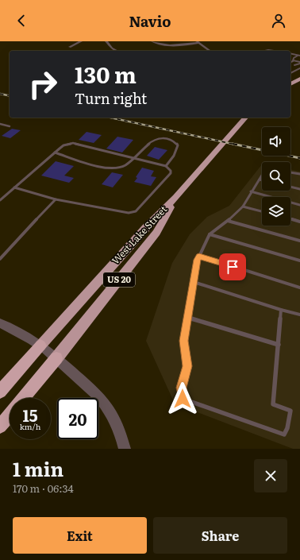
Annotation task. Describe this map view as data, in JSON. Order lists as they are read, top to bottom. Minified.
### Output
{"streets":{"highway":["West Lake Street","US 20"]},"crossings":[["West Lake Street","US 20"]],"page":{"header":"Navio","turn":["130 m","Turn right"],"speed":"15 km/h","limit":"20","heading":["1 min","170 m · 06:34"],"buttons":["Exit","Share"]}}
